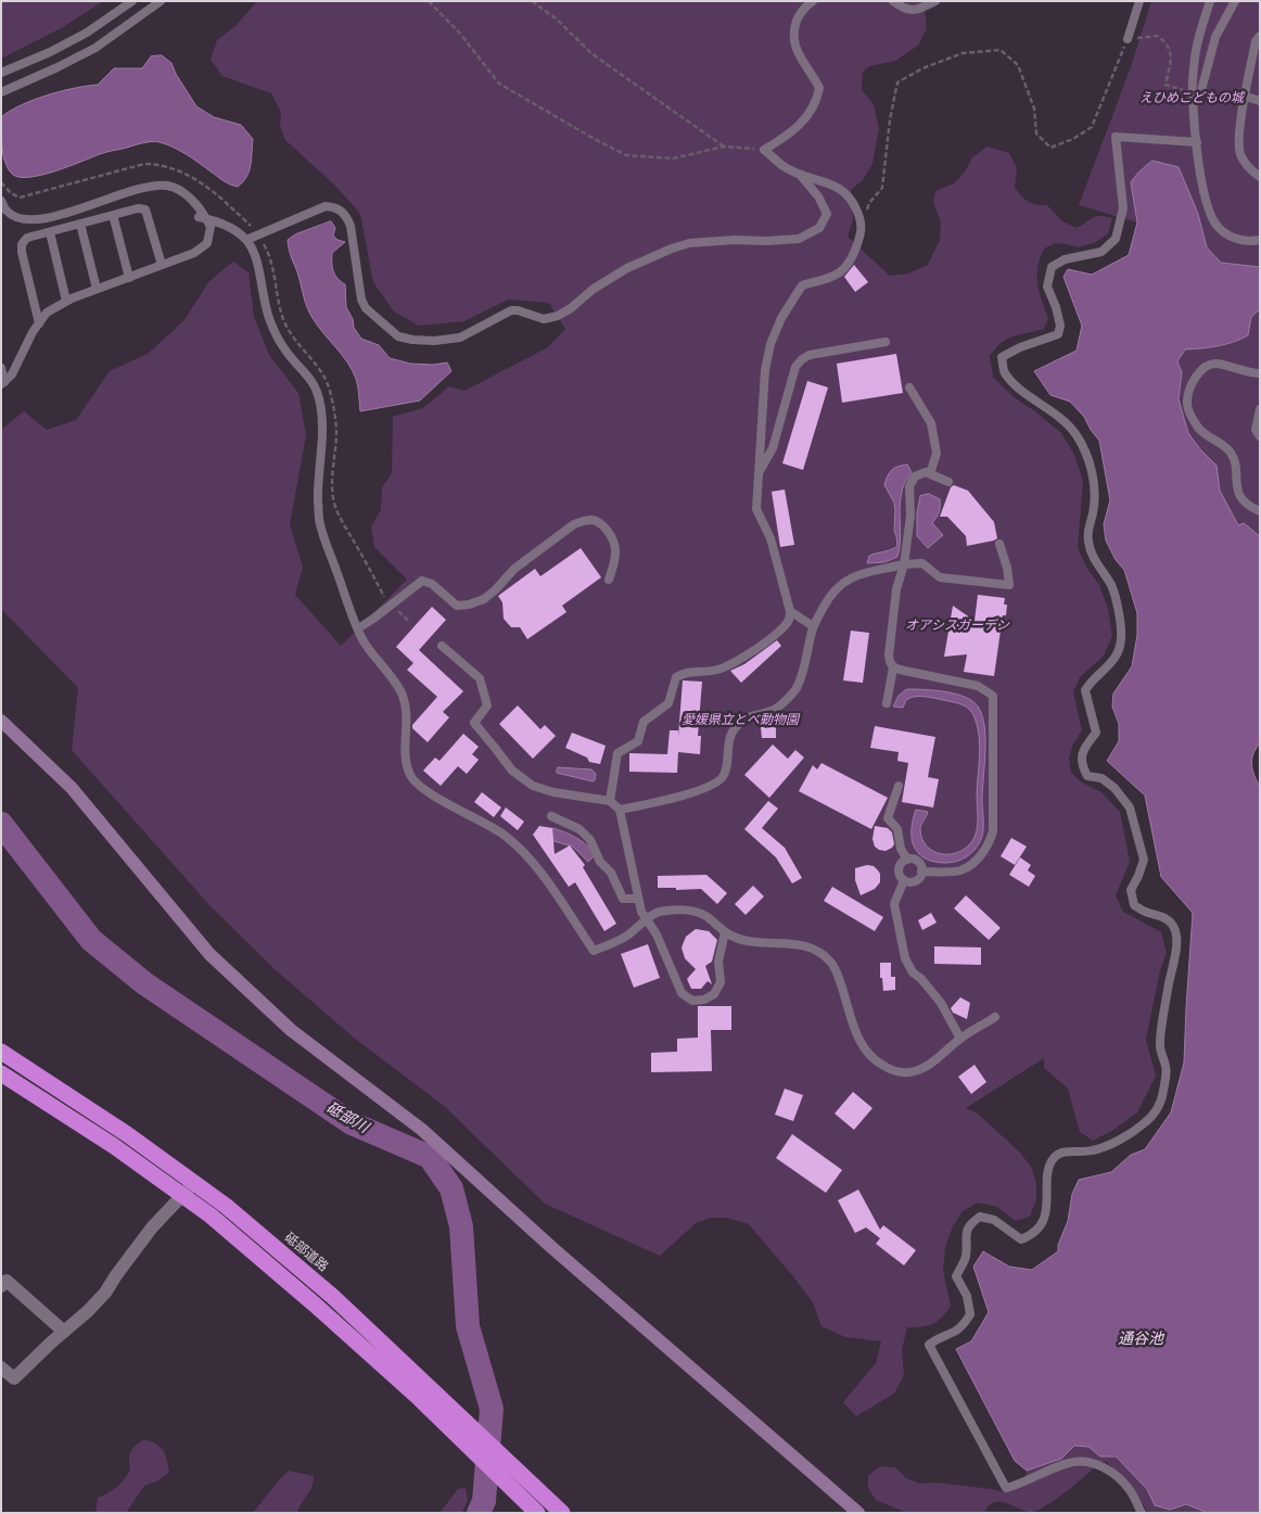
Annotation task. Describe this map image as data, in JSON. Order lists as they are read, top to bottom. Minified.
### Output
{"streets":{"highway":["砥部道路"]},"water":["砥部川","通谷池"],"parks":["えひめこどもの城","オアシスガーデン","愛媛県立とべ動物園"]}
